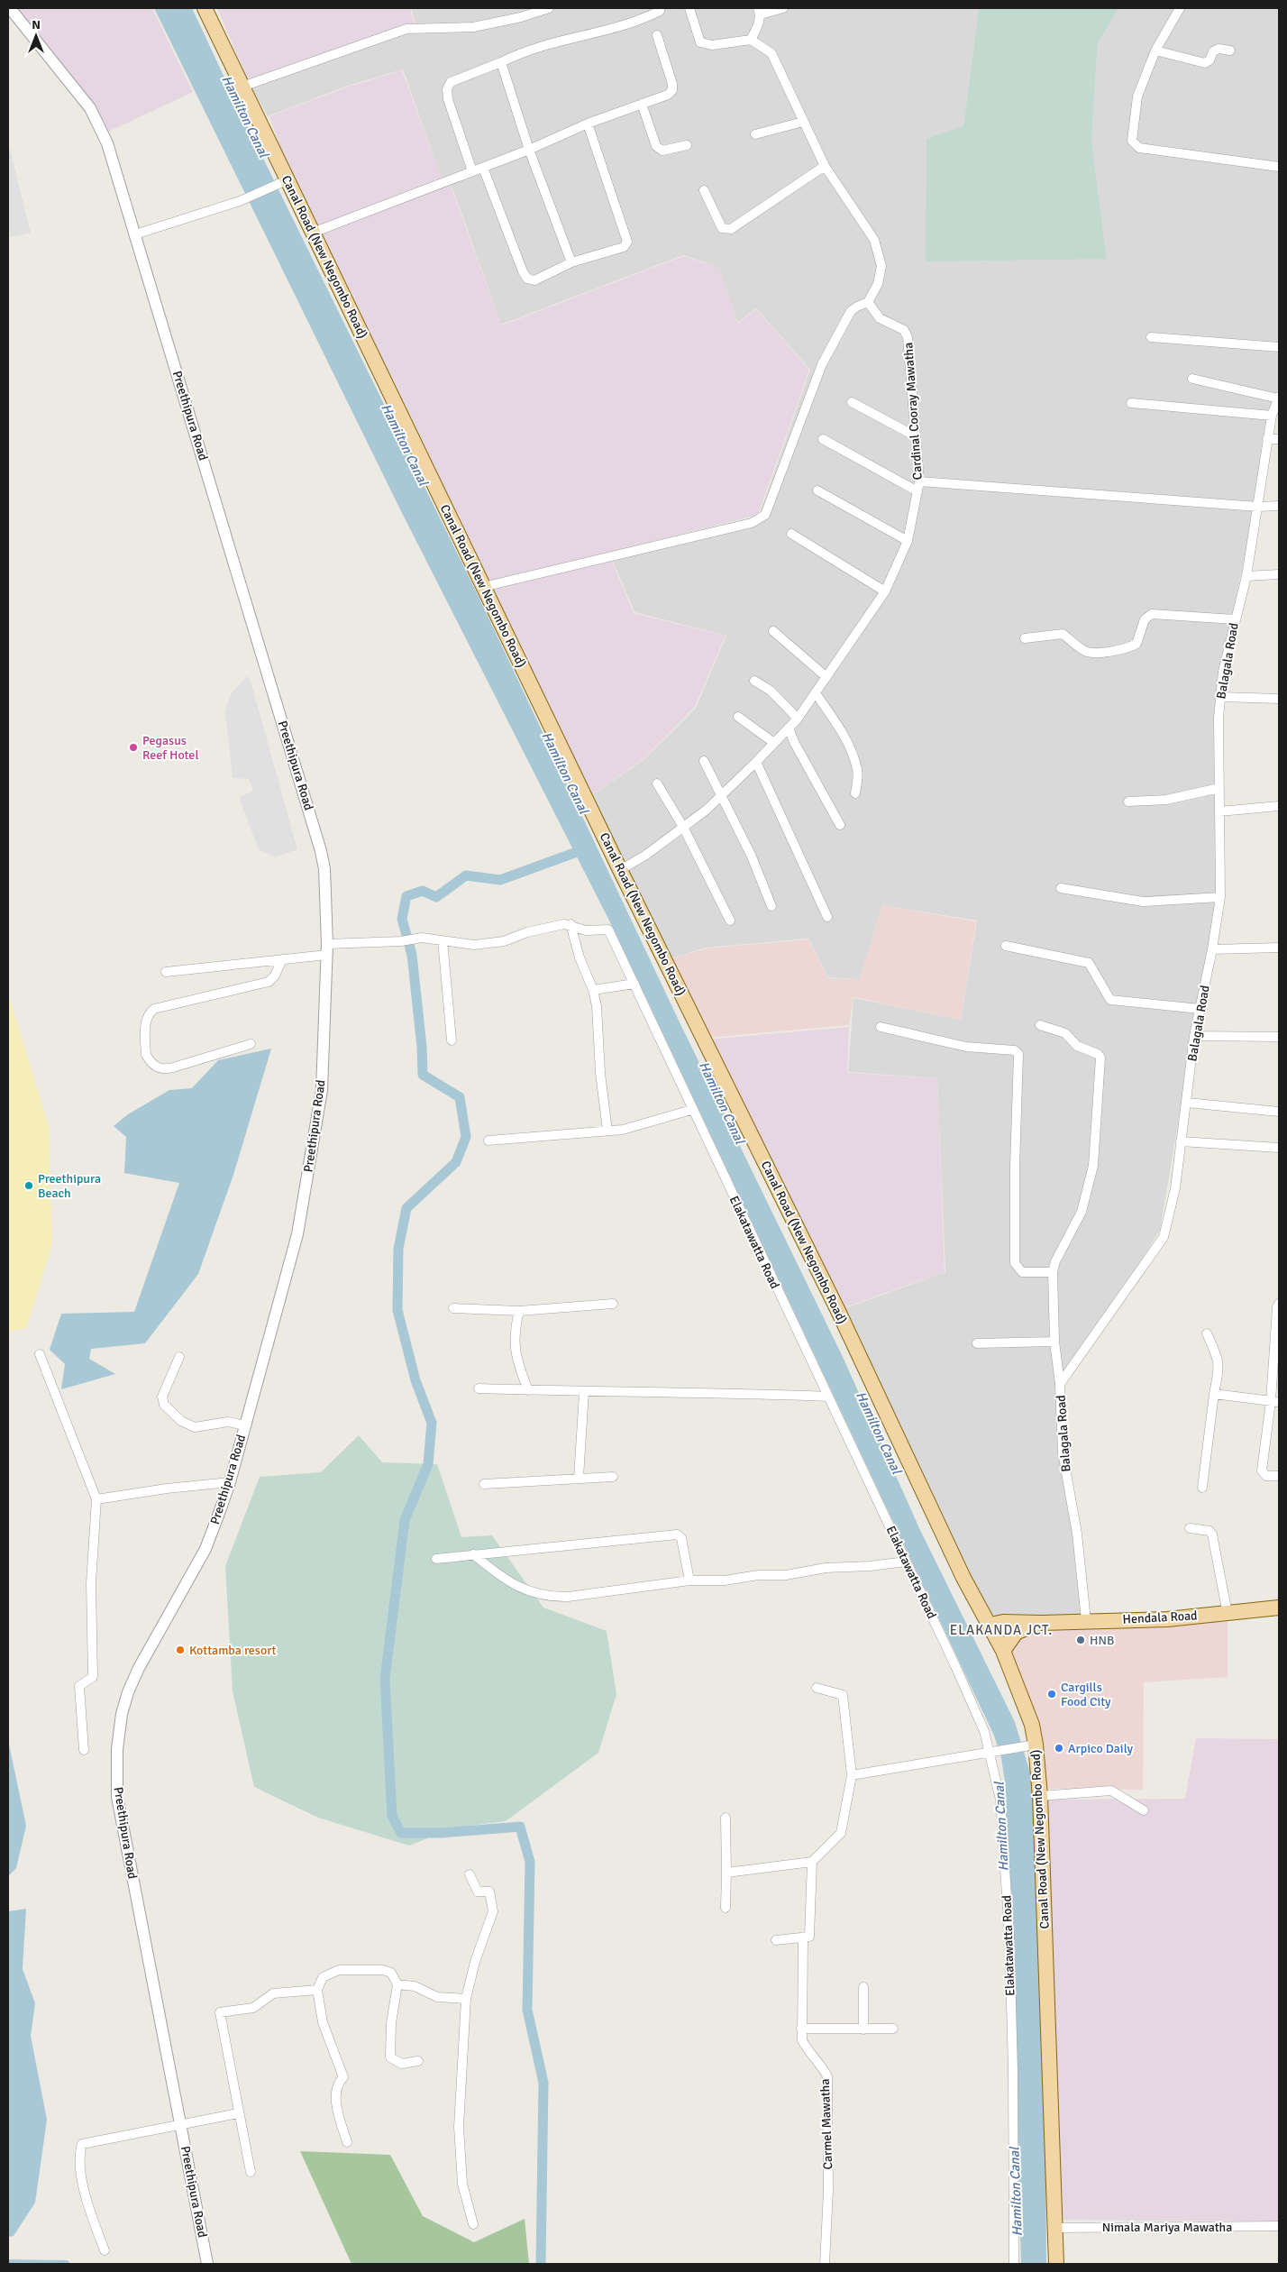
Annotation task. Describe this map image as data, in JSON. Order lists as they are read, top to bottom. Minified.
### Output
{"streets":{"main road":["Canal Road (New Negombo Road)","Hendala Road"],"street":["Cardinal Cooray Mawatha","Preethipura Road","Balagala Road","Elakatawatta Road","Carmel Mawatha","Nimala Mariya Mawatha"]},"crossings":[["Canal Road (New Negombo Road)","Cardinal Cooray Mawatha"],["Canal Road (New Negombo Road)","Hendala Road"],["Canal Road (New Negombo Road)","Nimala Mariya Mawatha"],["Balagala Road","Hendala Road"]],"districts":["ELAKANDA JCT."],"water":["Hamilton Canal"],"places":["Pegasus Reef Hotel","Preethipura Beach","HNB","Kottamba resort","Cargills Food City","Arpico Daily"],"north":"top"}
